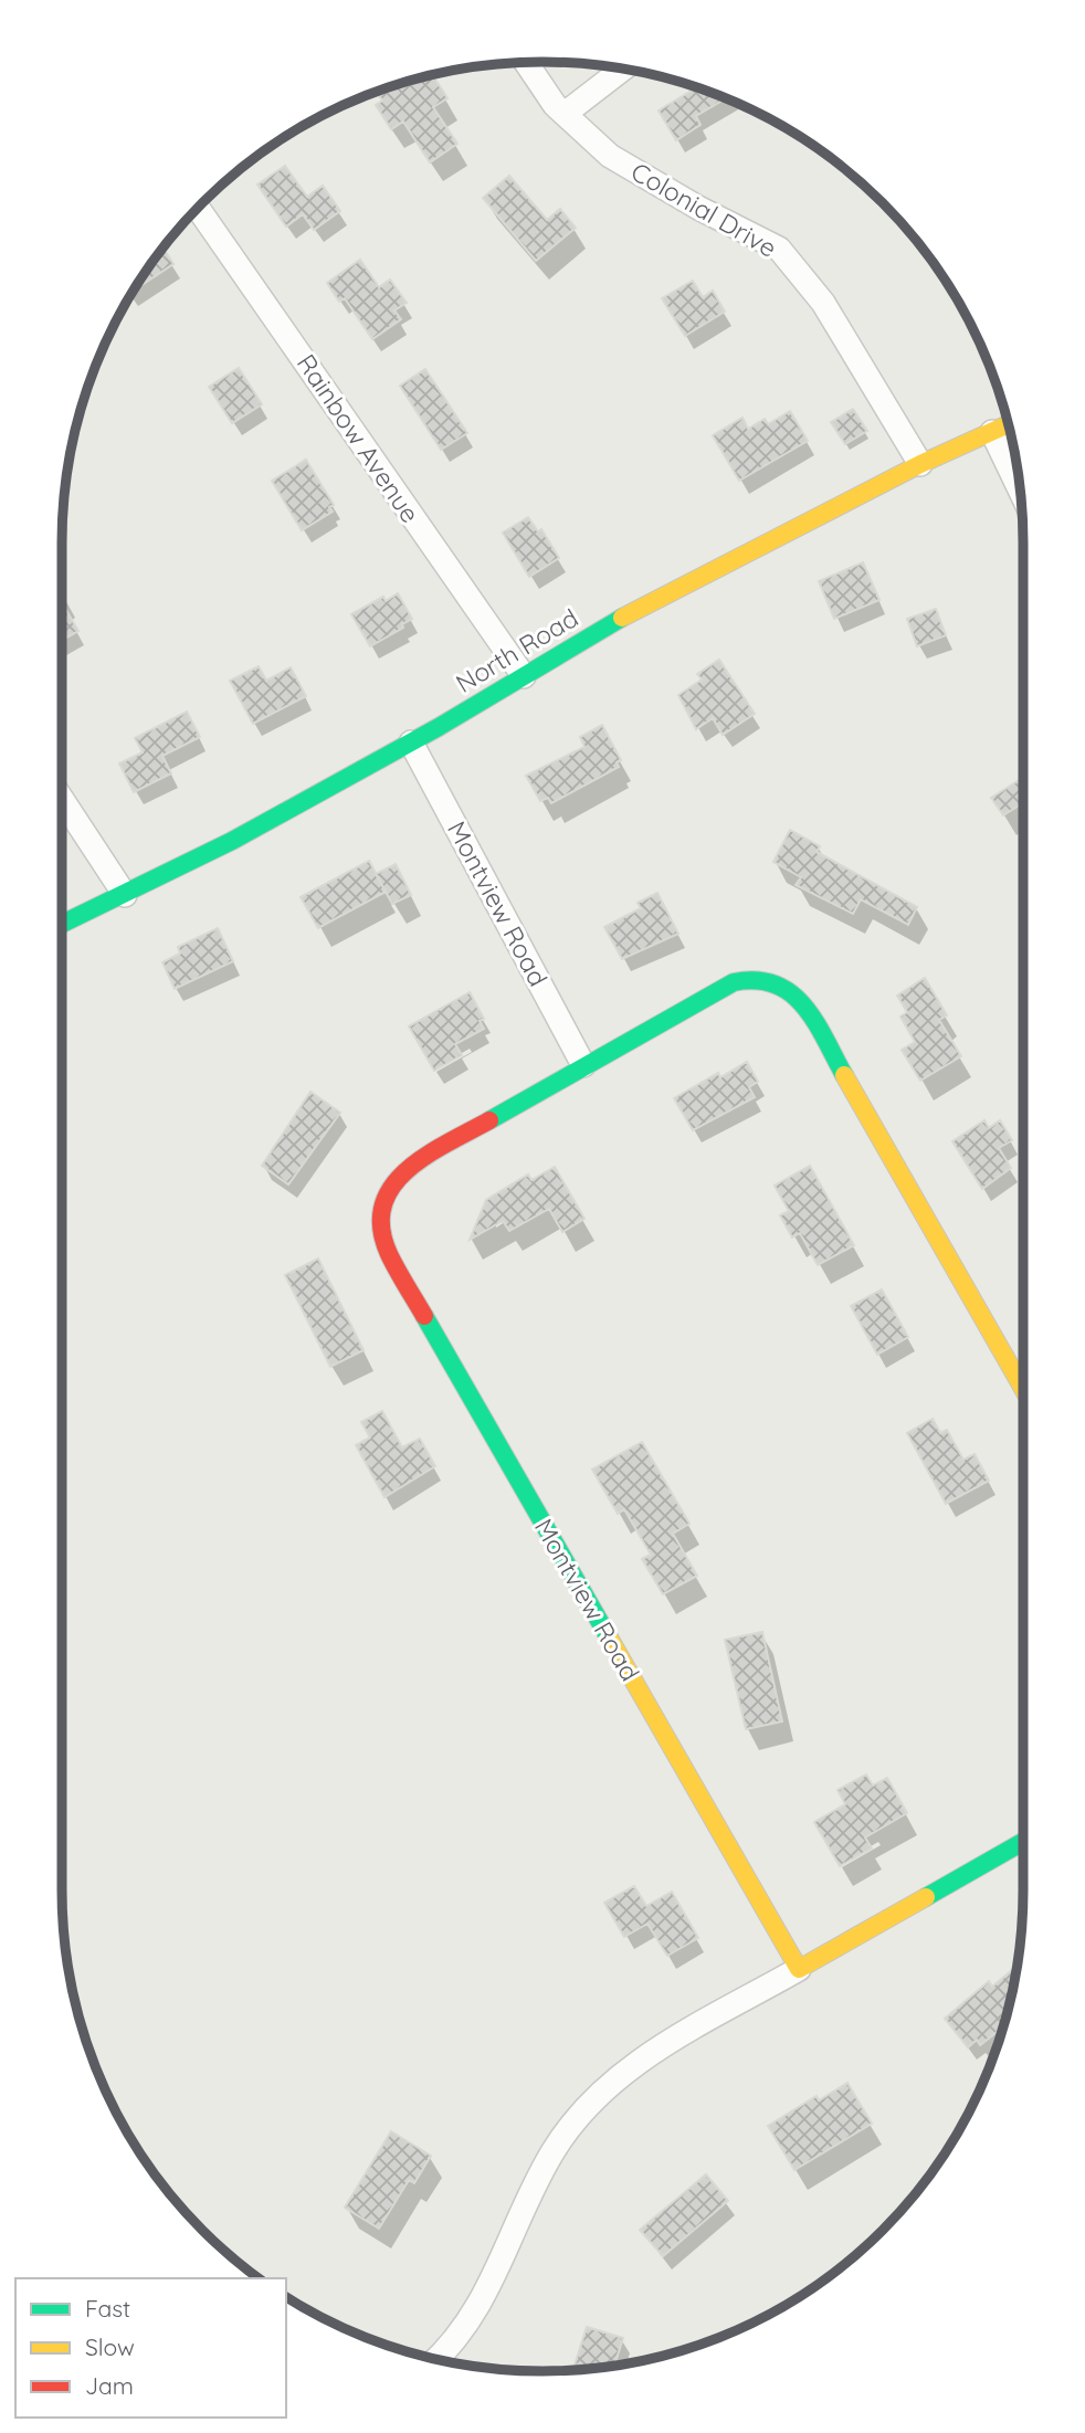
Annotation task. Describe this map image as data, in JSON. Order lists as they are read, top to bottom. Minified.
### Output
{"streets":{"street":["Colonial Drive","Rainbow Avenue","North Road","Montview Road"]},"crossings":[["Colonial Drive","North Road"],["Rainbow Avenue","North Road"],["North Road","Montview Road"]],"legend":["Fast","Slow","Jam"]}
